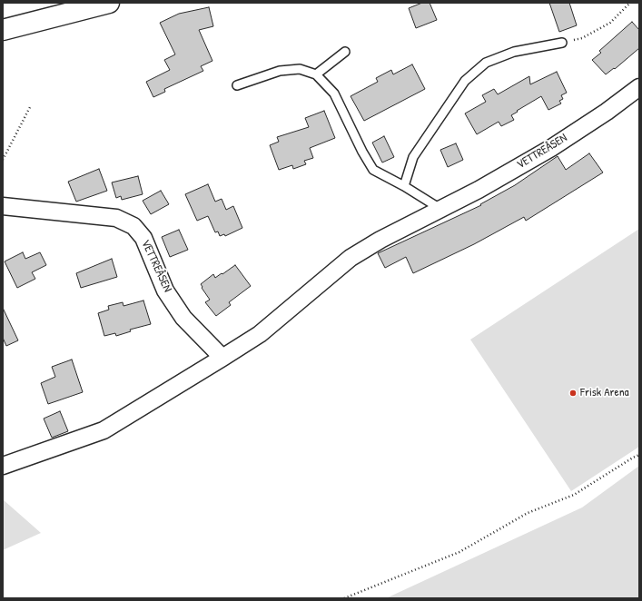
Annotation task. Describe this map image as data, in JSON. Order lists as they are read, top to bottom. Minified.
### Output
{"streets":{"street":["VETTREÅSEN"]},"places":["Frisk Arena"]}
